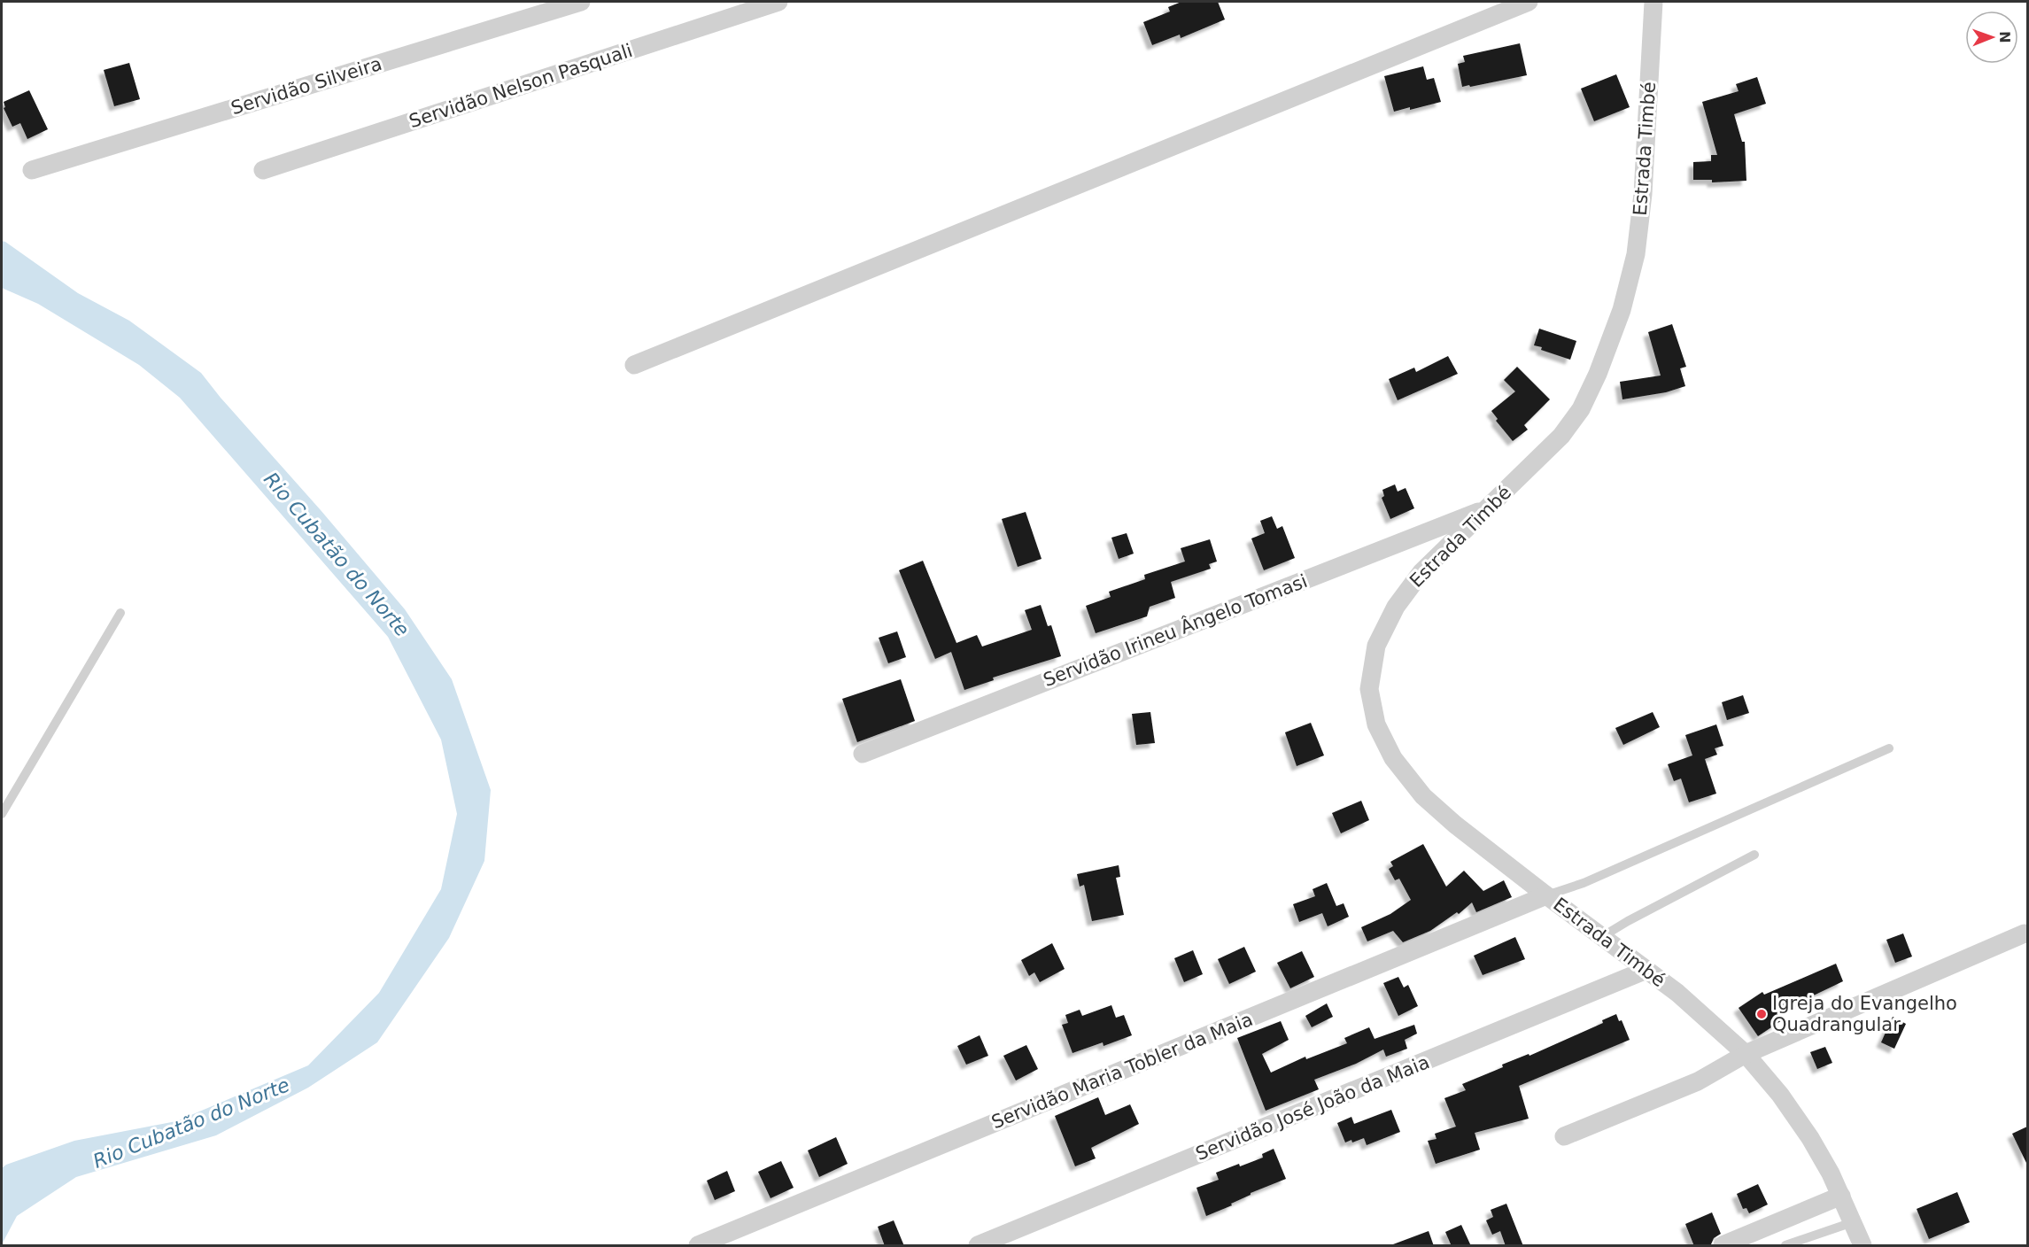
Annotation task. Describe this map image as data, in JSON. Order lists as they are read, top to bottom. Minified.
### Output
{"streets":{"street":["Servidão Silveira","Servidão Nelson Pasquali","Estrada Timbé","Servidão Irineu Ângelo Tomasi","Servidão Maria Tobler da Maia","Servidão José João da Maia"]},"crossings":[["Estrada Timbé","Servidão Irineu Ângelo Tomasi"],["Estrada Timbé","Servidão Maria Tobler da Maia"],["Estrada Timbé","Servidão José João da Maia"]],"water":["Rio Cubatão do Norte"],"places":["Igreja do Evangelho Quadrangular"],"north":"right"}
